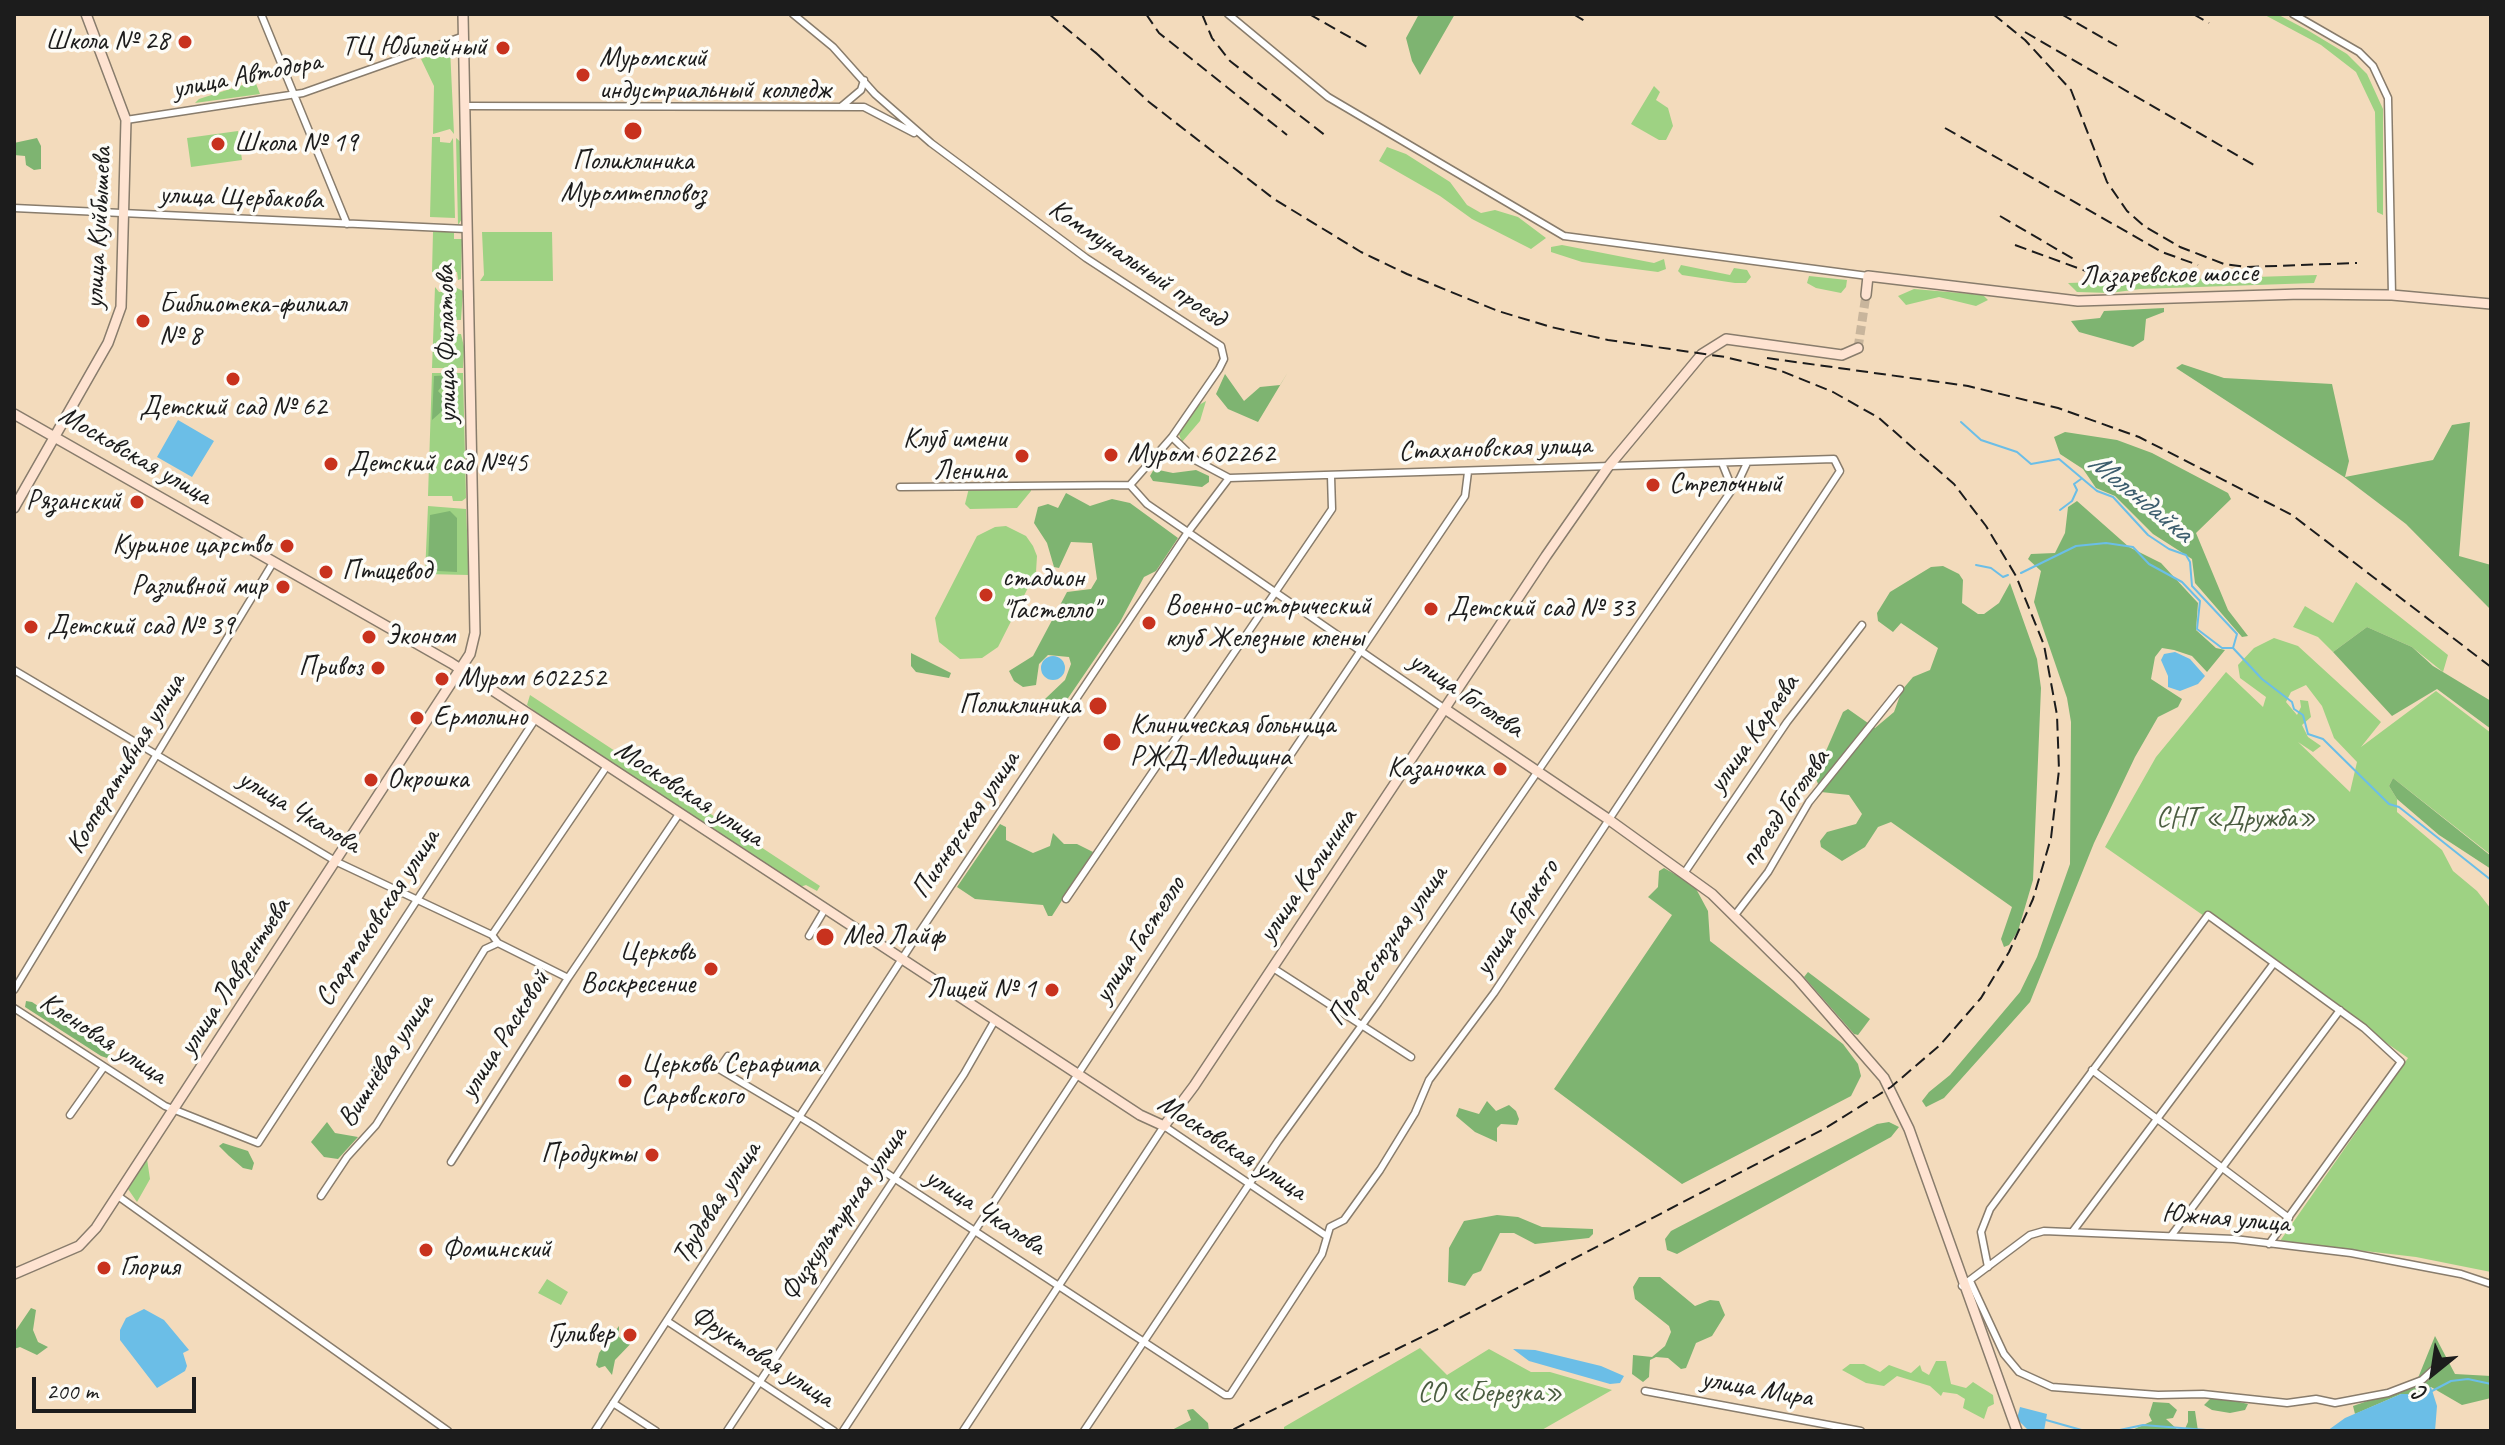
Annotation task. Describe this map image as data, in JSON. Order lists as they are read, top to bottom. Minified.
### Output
{"streets":{"street":["улица Автодора","улица Щербакова","улица Куйбышева","Коммунальный проезд","Лазаревское шоссе","улица Филатова","Стахановская улица","Московская улица","улица Гоголева","улица Караева","Кооперативная улица","проезд Гоголева","улица Чкалова","Пионерская улица","улица Калинина","Спартаковская улица","улица Горького","улица Гастелло","Профсоюзная улица","улица Лаврентьева","улица Расковой","Кленовая улица","Вишнёвая улица","Трудовая улица","Физкультурная улица","Южная улица","Фруктовая улица","улица Мира"]},"crossings":[["улица Автодора","улица Куйбышева"],["улица Автодора","улица Филатова"],["улица Щербакова","улица Куйбышева"],["улица Щербакова","улица Филатова"],["улица Куйбышева","Московская улица"],["Коммунальный проезд","улица Гоголева"],["улица Филатова","Московская улица"],["улица Филатова","улица Лаврентьева"],["Стахановская улица","Пионерская улица"],["Стахановская улица","улица Калинина"],["Стахановская улица","улица Горького"],["Стахановская улица","улица Гастелло"],["Стахановская улица","Профсоюзная улица"],["Московская улица","Кооперативная улица"],["Московская улица","Пионерская улица"],["Московская улица","улица Калинина"],["Московская улица","Спартаковская улица"],["Московская улица","улица Горького"],["Московская улица","улица Гастелло"],["Московская улица","Профсоюзная улица"],["Московская улица","улица Лаврентьева"],["Московская улица","улица Расковой"],["Московская улица","Трудовая улица"],["Московская улица","Физкультурная улица"],["улица Гоголева","улица Караева"],["улица Гоголева","проезд Гоголева"],["улица Гоголева","Пионерская улица"],["улица Гоголева","улица Калинина"],["улица Гоголева","улица Горького"],["улица Гоголева","улица Гастелло"],["улица Гоголева","Профсоюзная улица"],["улица Гоголева","Южная улица"],["Кооперативная улица","улица Чкалова"],["улица Чкалова","улица Калинина"],["улица Чкалова","Спартаковская улица"],["улица Чкалова","улица Горького"],["улица Чкалова","улица Гастелло"],["улица Чкалова","Профсоюзная улица"],["улица Чкалова","улица Лаврентьева"],["улица Чкалова","улица Расковой"],["улица Чкалова","Трудовая улица"],["улица Чкалова","Физкультурная улица"],["Пионерская улица","Трудовая улица"],["Спартаковская улица","Кленовая улица"],["улица Лаврентьева","Кленовая улица"],["Трудовая улица","Фруктовая улица"],["Физкультурная улица","Фруктовая улица"]],"water":["Молондайка"],"parks":["СНТ «Дружба»","СО «Березка»"],"places":["Школа № 28","ТЦ Юбилейный","Муромский индустриальный колледж","Поликлиника Муромтепловоз","Школа № 19","Библиотека-филиал № 8","Детский сад № 62","Муром 602262","Клуб имени Ленина","Детский сад №45","Стрелочный","Рязанский","Куриное царство","Птицевод","Разливной мир","стадион \"Гастелло\"","Детский сад № 33","Военно-исторический клуб Железные клены","Детский сад № 39","Эконом","Привоз","Муром 602252","Поликлиника","Ермолино","Клиническая больница РЖД-Медицина","Казаночка","Окрошка","Мед Лайф","Церковь Воскресение","Лицей № 1","Церковь Серафима Саровского","Продукты","Фоминский","Глория","Гуливер"],"scale_bar":"200 m","north":"bottom left"}
